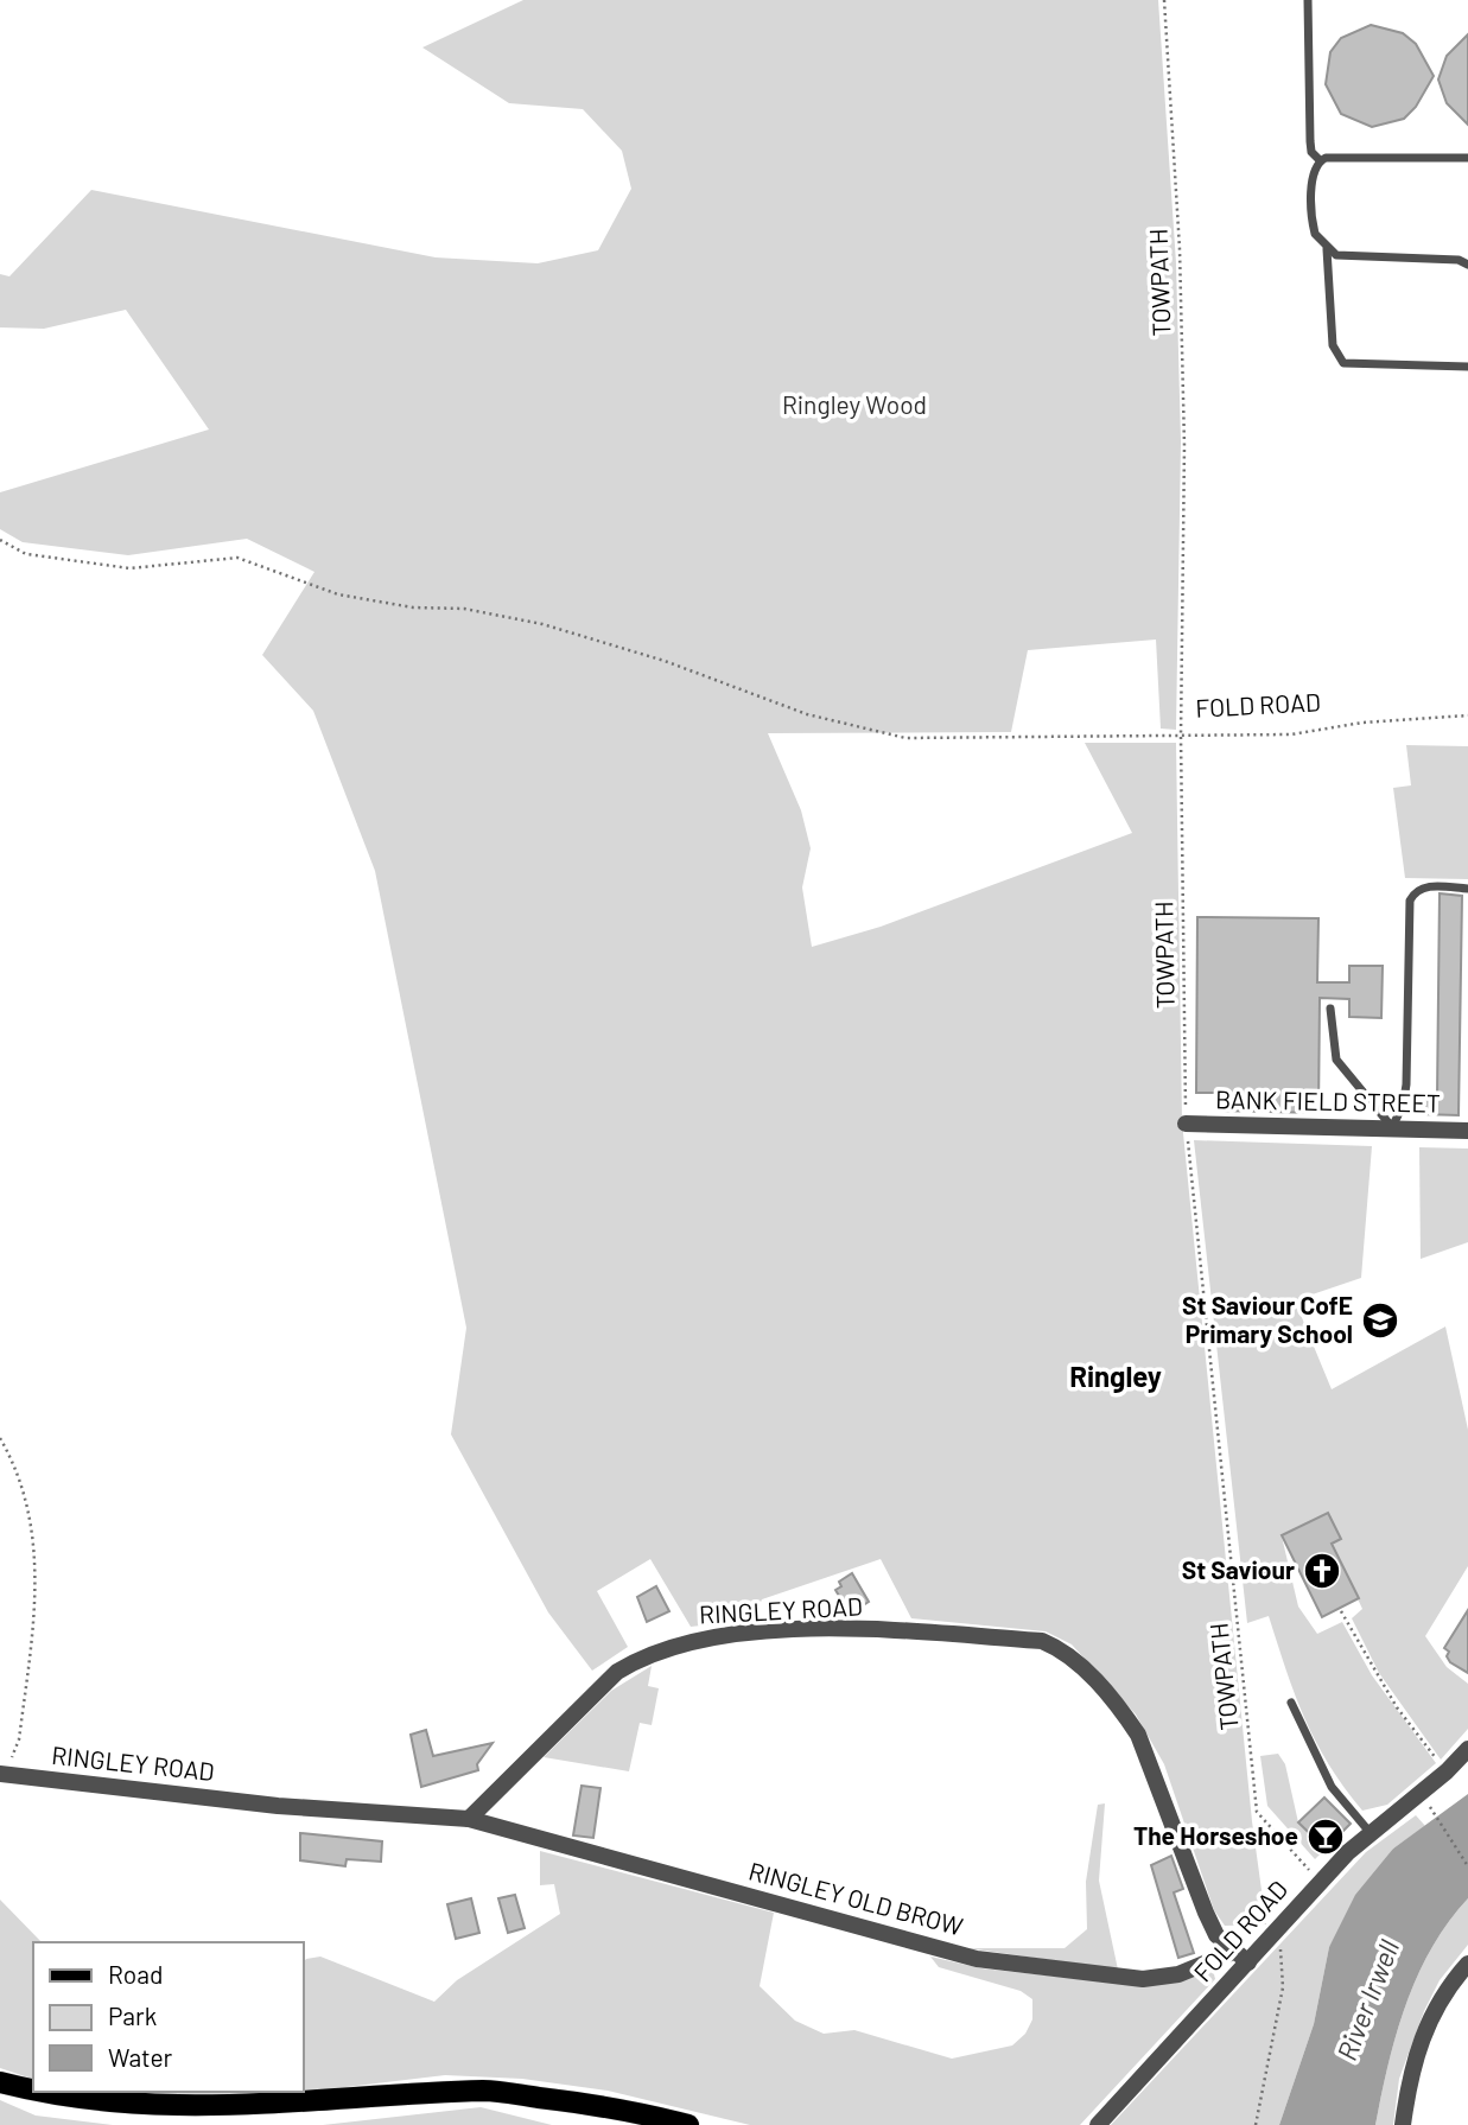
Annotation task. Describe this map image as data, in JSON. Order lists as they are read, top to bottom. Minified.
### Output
{"streets":{"street":["FOLD ROAD","BANK FIELD STREET","RINGLEY ROAD","RINGLEY OLD BROW"],"path":["TOWPATH"]},"crossings":[["TOWPATH","FOLD ROAD"],["TOWPATH","BANK FIELD STREET"],["FOLD ROAD","RINGLEY ROAD"],["RINGLEY ROAD","RINGLEY OLD BROW"]],"districts":["Ringley"],"water":["River Irwell"],"parks":["Ringley Wood"],"places":{"school or university":["St Saviour CofE Primary School"],"church":["St Saviour"],"bar":["The Horseshoe"]},"legend":["Road","Park","Water"]}
